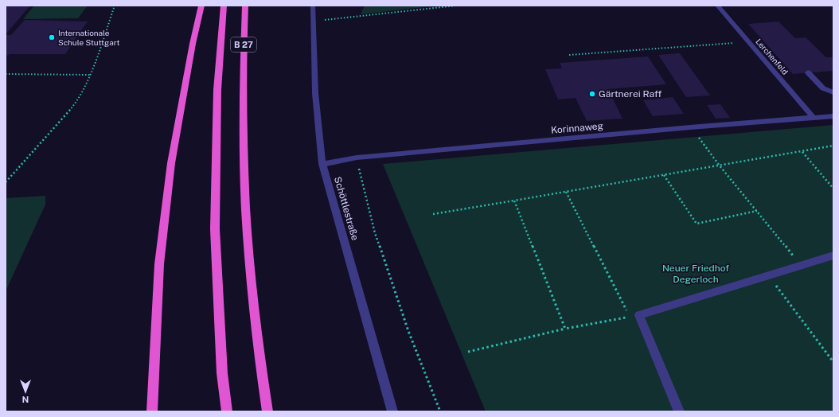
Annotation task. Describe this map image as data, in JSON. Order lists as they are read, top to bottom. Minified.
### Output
{"streets":{"highway":["B 27"],"street":["Lerchenfeld","Korinnaweg","Schöttlestraße"]},"crossings":[["Lerchenfeld","Korinnaweg"],["Korinnaweg","Schöttlestraße"]],"parks":["Neuer Friedhof Degerloch"],"places":["Internationale Schule Stuttgart","Gärtnerei Raff"],"north":"bottom"}
